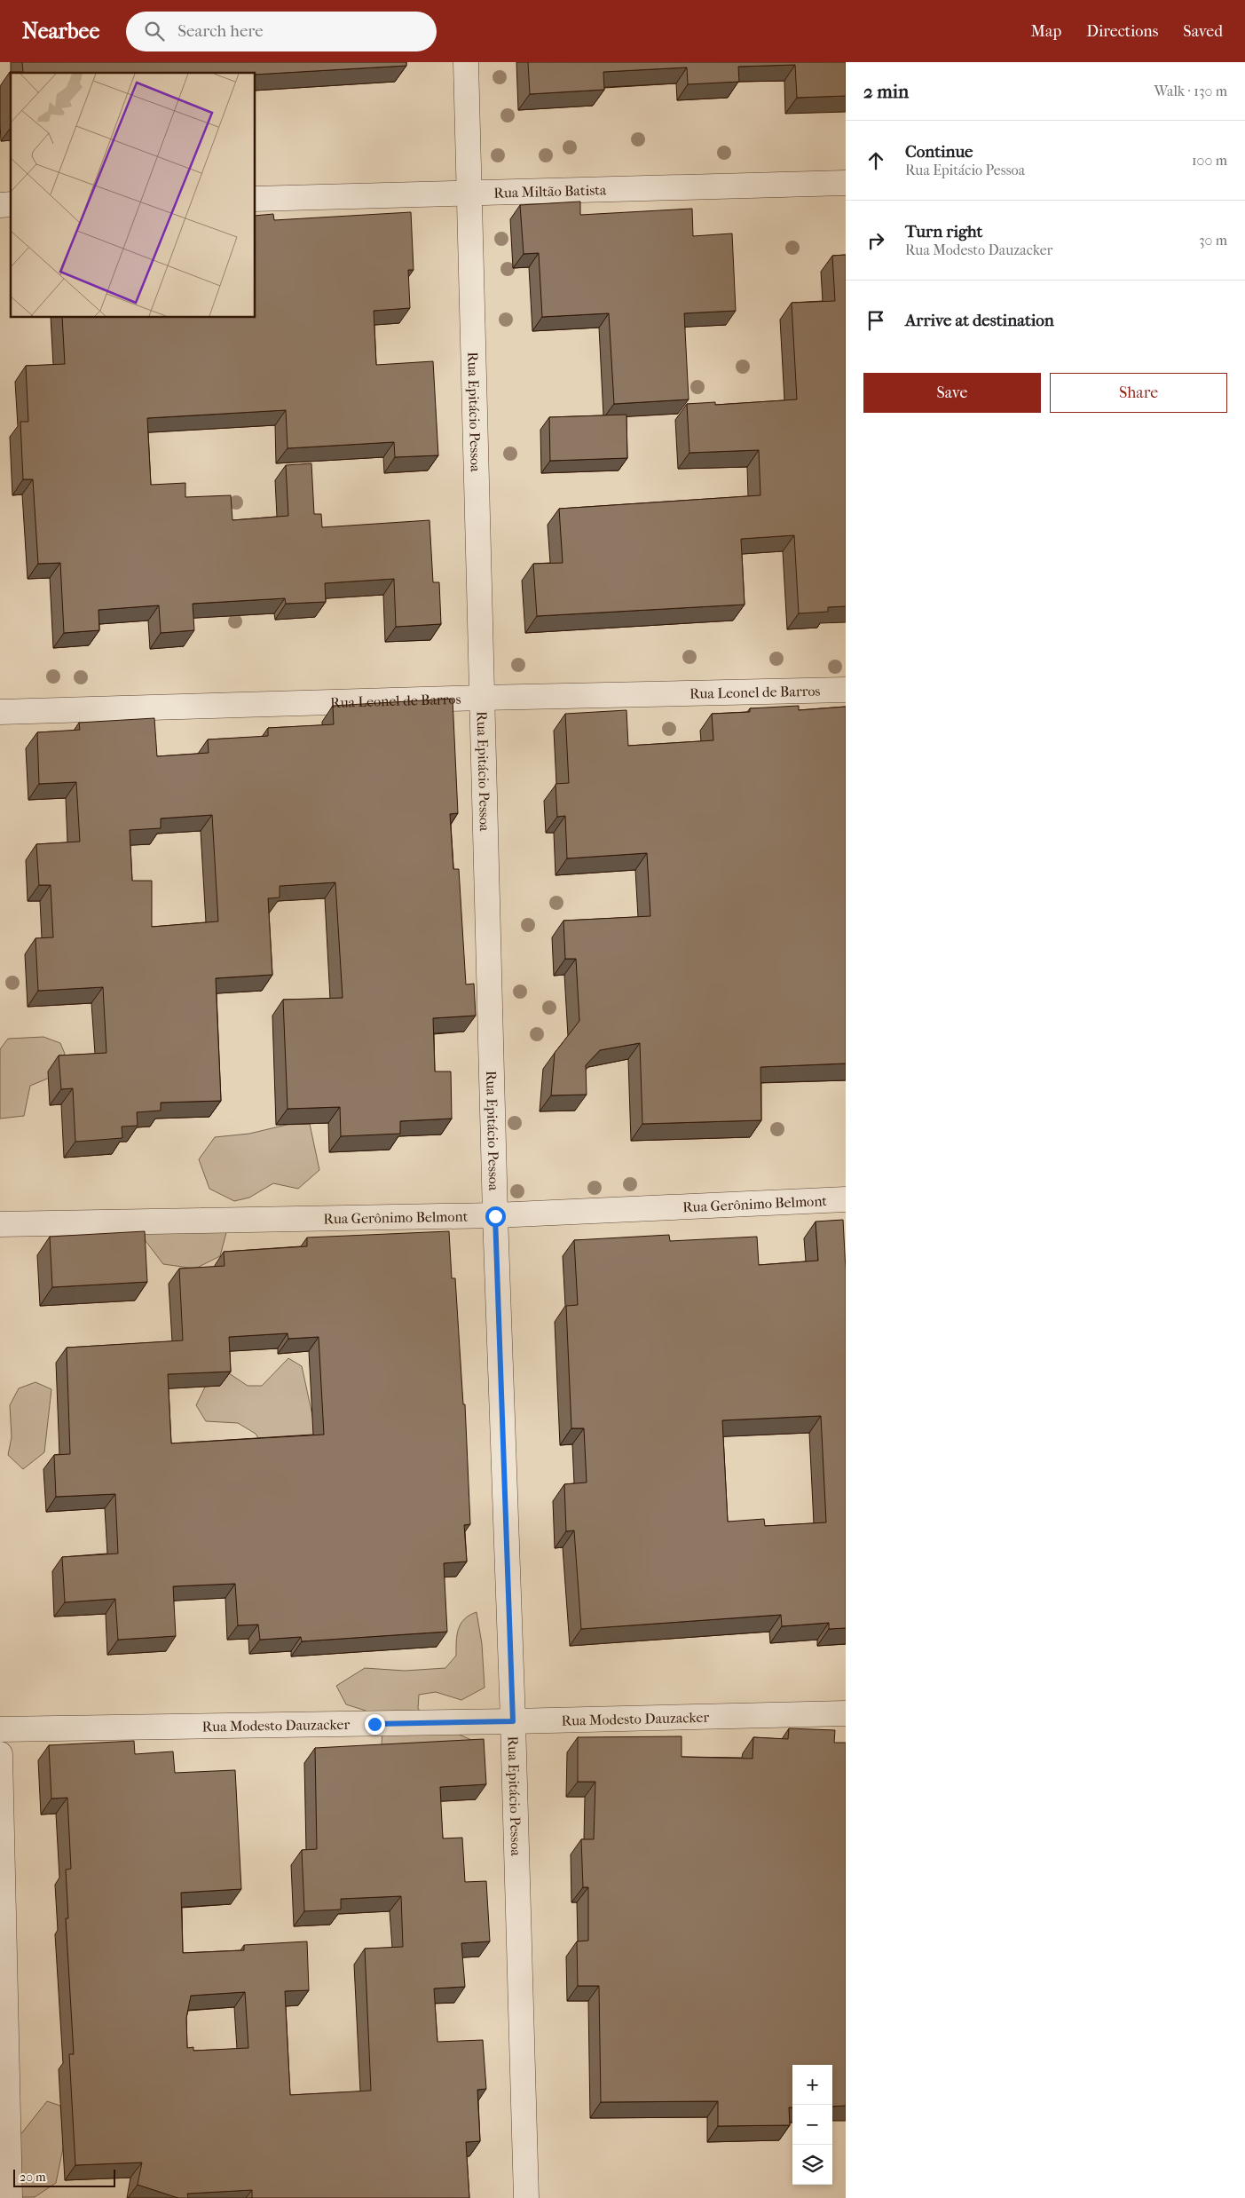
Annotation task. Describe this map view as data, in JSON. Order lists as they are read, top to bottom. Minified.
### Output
{"streets":{"street":["Rua Miltão Batista","Rua Epitácio Pessoa","Rua Leonel de Barros","Rua Gerônimo Belmont","Rua Modesto Dauzacker"]},"crossings":[["Rua Miltão Batista","Rua Epitácio Pessoa"],["Rua Epitácio Pessoa","Rua Leonel de Barros"],["Rua Epitácio Pessoa","Rua Gerônimo Belmont"],["Rua Epitácio Pessoa","Rua Modesto Dauzacker"]],"scale_bar":"20 m","page":{"header":"Nearbee","search":"Search here","nav":["Map","Directions","Saved"],"heading":["2 min","Walk · 130 m"],"list":[["Continue","Rua Epitácio Pessoa","100 m"],["Turn right","Rua Modesto Dauzacker","30 m"],"Arrive at destination"],"buttons":["Save","Share"],"map_buttons":["+","−"],"scale":"20 m"}}
